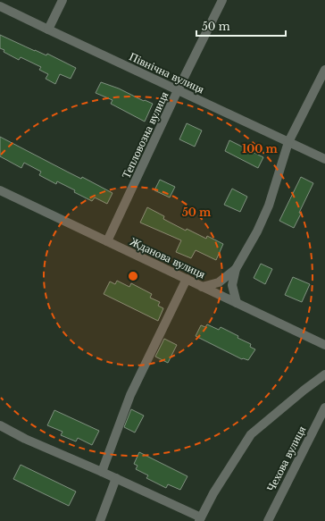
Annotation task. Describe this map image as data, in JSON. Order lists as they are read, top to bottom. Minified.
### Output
{"streets":{"street":["Північна вулиця","Тепловозна вулиця","Жданова вулиця","Чехова вулиця"]},"crossings":[["Північна вулиця","Тепловозна вулиця"],["Тепловозна вулиця","Жданова вулиця"]],"scale_bar":"50 m","rings":["100 m","50 m"]}
